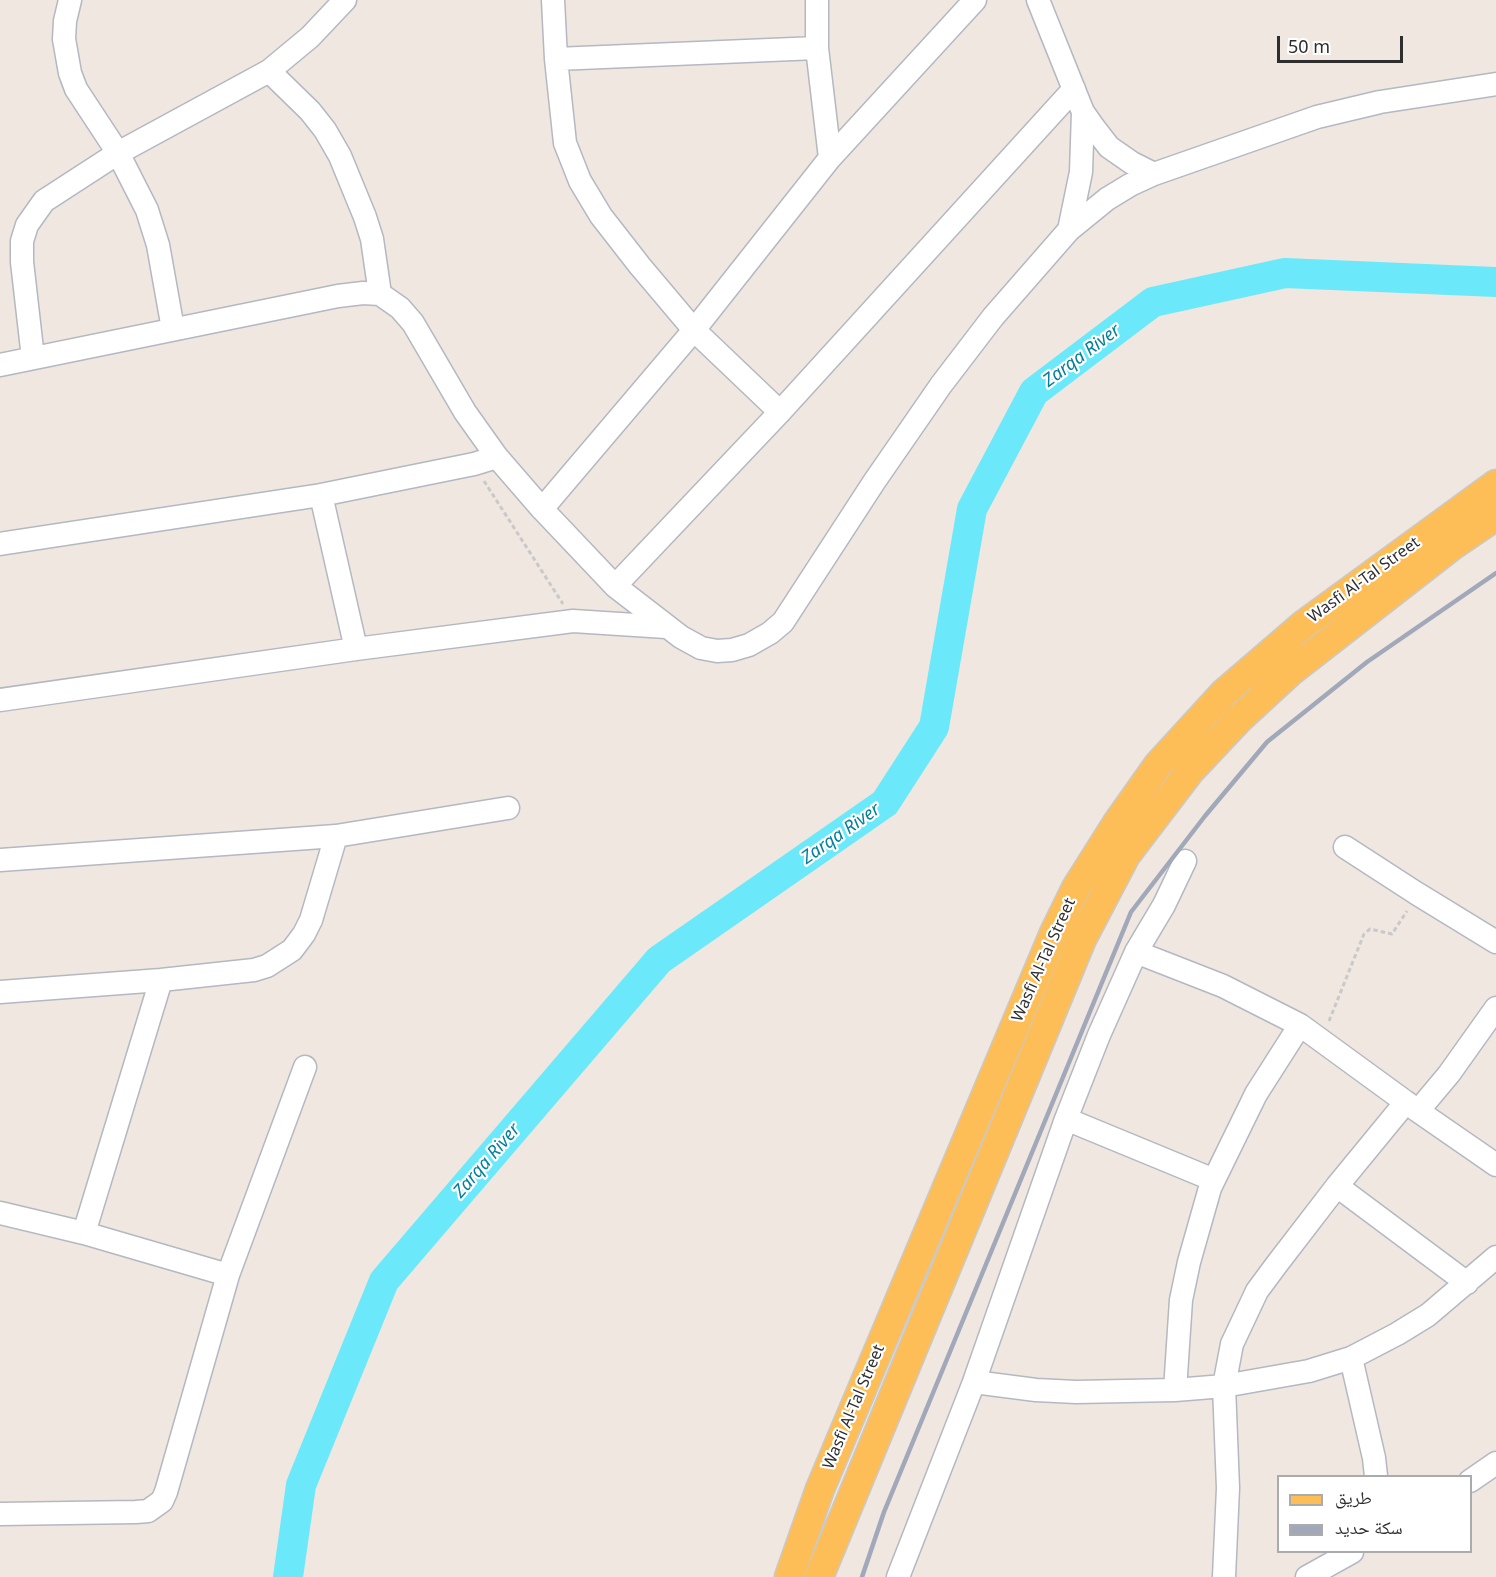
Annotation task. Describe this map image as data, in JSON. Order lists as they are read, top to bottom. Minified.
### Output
{"streets":{"main road":["Wasfi Al-Tal Street"]},"water":["Zarqa River"],"legend":["طريق","سكة حديد"],"scale_bar":"50 m"}
